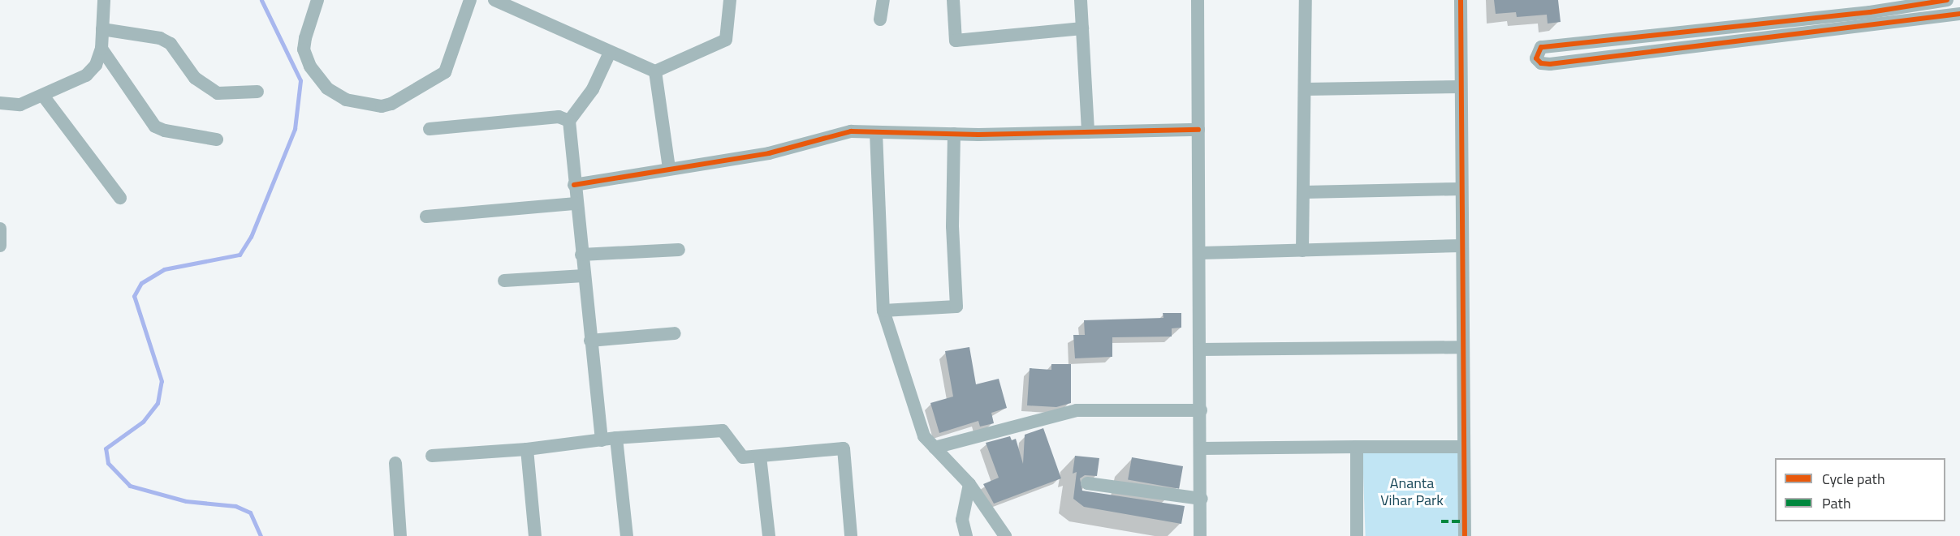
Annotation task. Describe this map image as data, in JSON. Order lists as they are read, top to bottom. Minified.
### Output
{"parks":["Ananta Vihar Park"],"legend":["Cycle path","Path"]}
